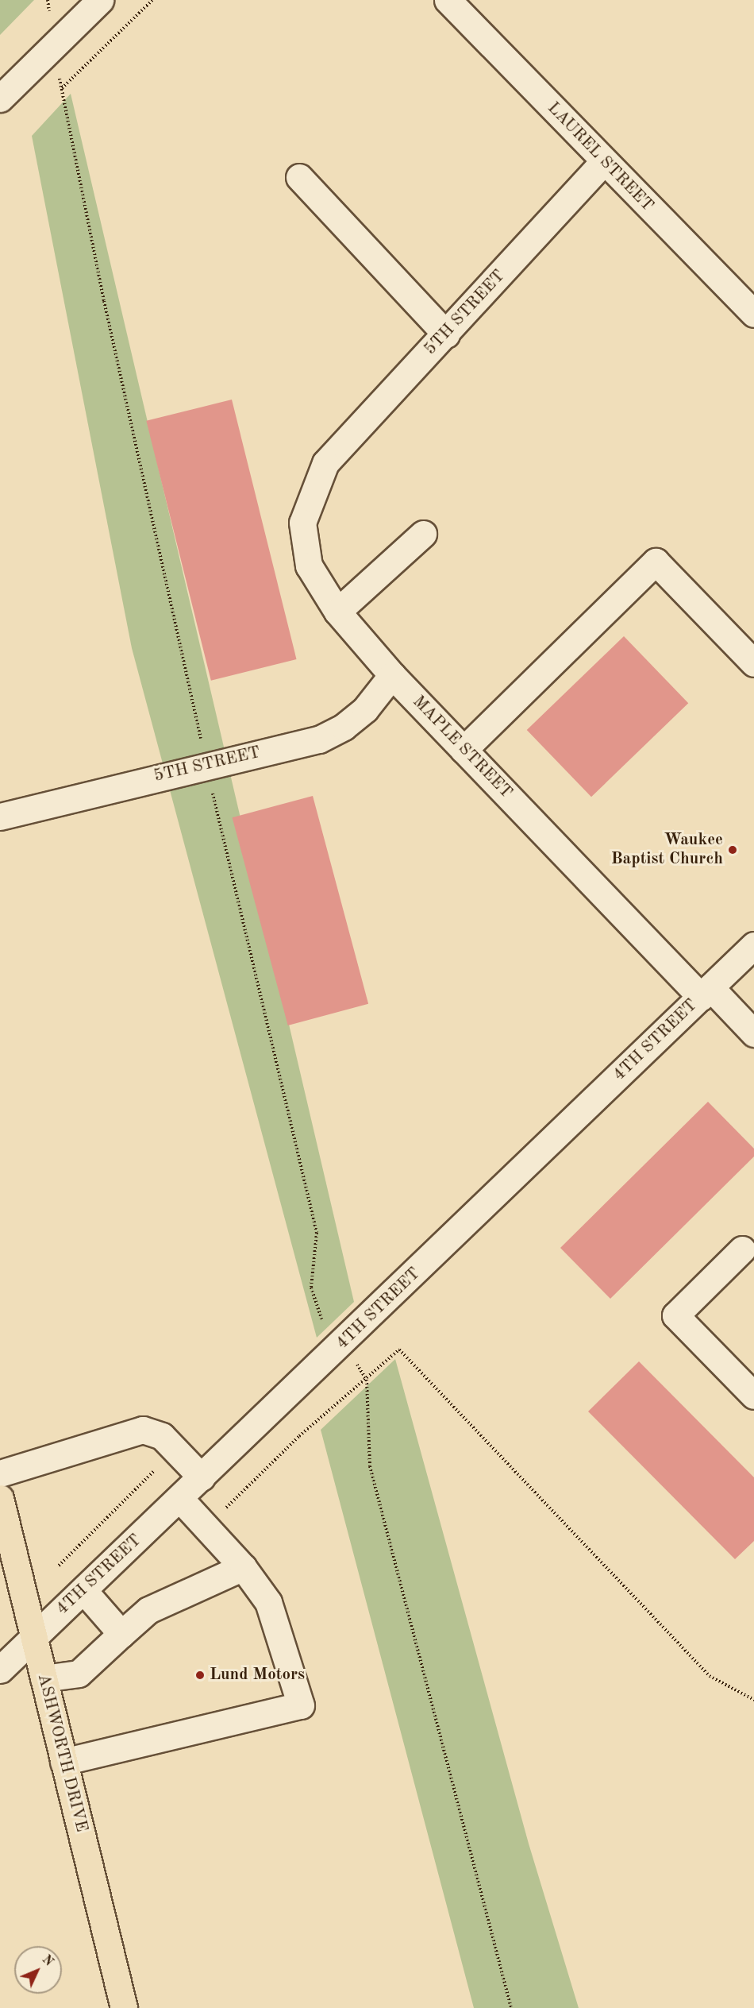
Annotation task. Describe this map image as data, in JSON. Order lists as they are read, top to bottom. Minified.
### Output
{"streets":{"main road":["ASHWORTH DRIVE"],"street":["LAUREL STREET","5TH STREET","MAPLE STREET","4TH STREET"]},"crossings":[["LAUREL STREET","5TH STREET"],["5TH STREET","MAPLE STREET"],["MAPLE STREET","4TH STREET"],["4TH STREET","ASHWORTH DRIVE"]],"places":["Waukee Baptist Church","Lund Motors"],"north":"top right"}
